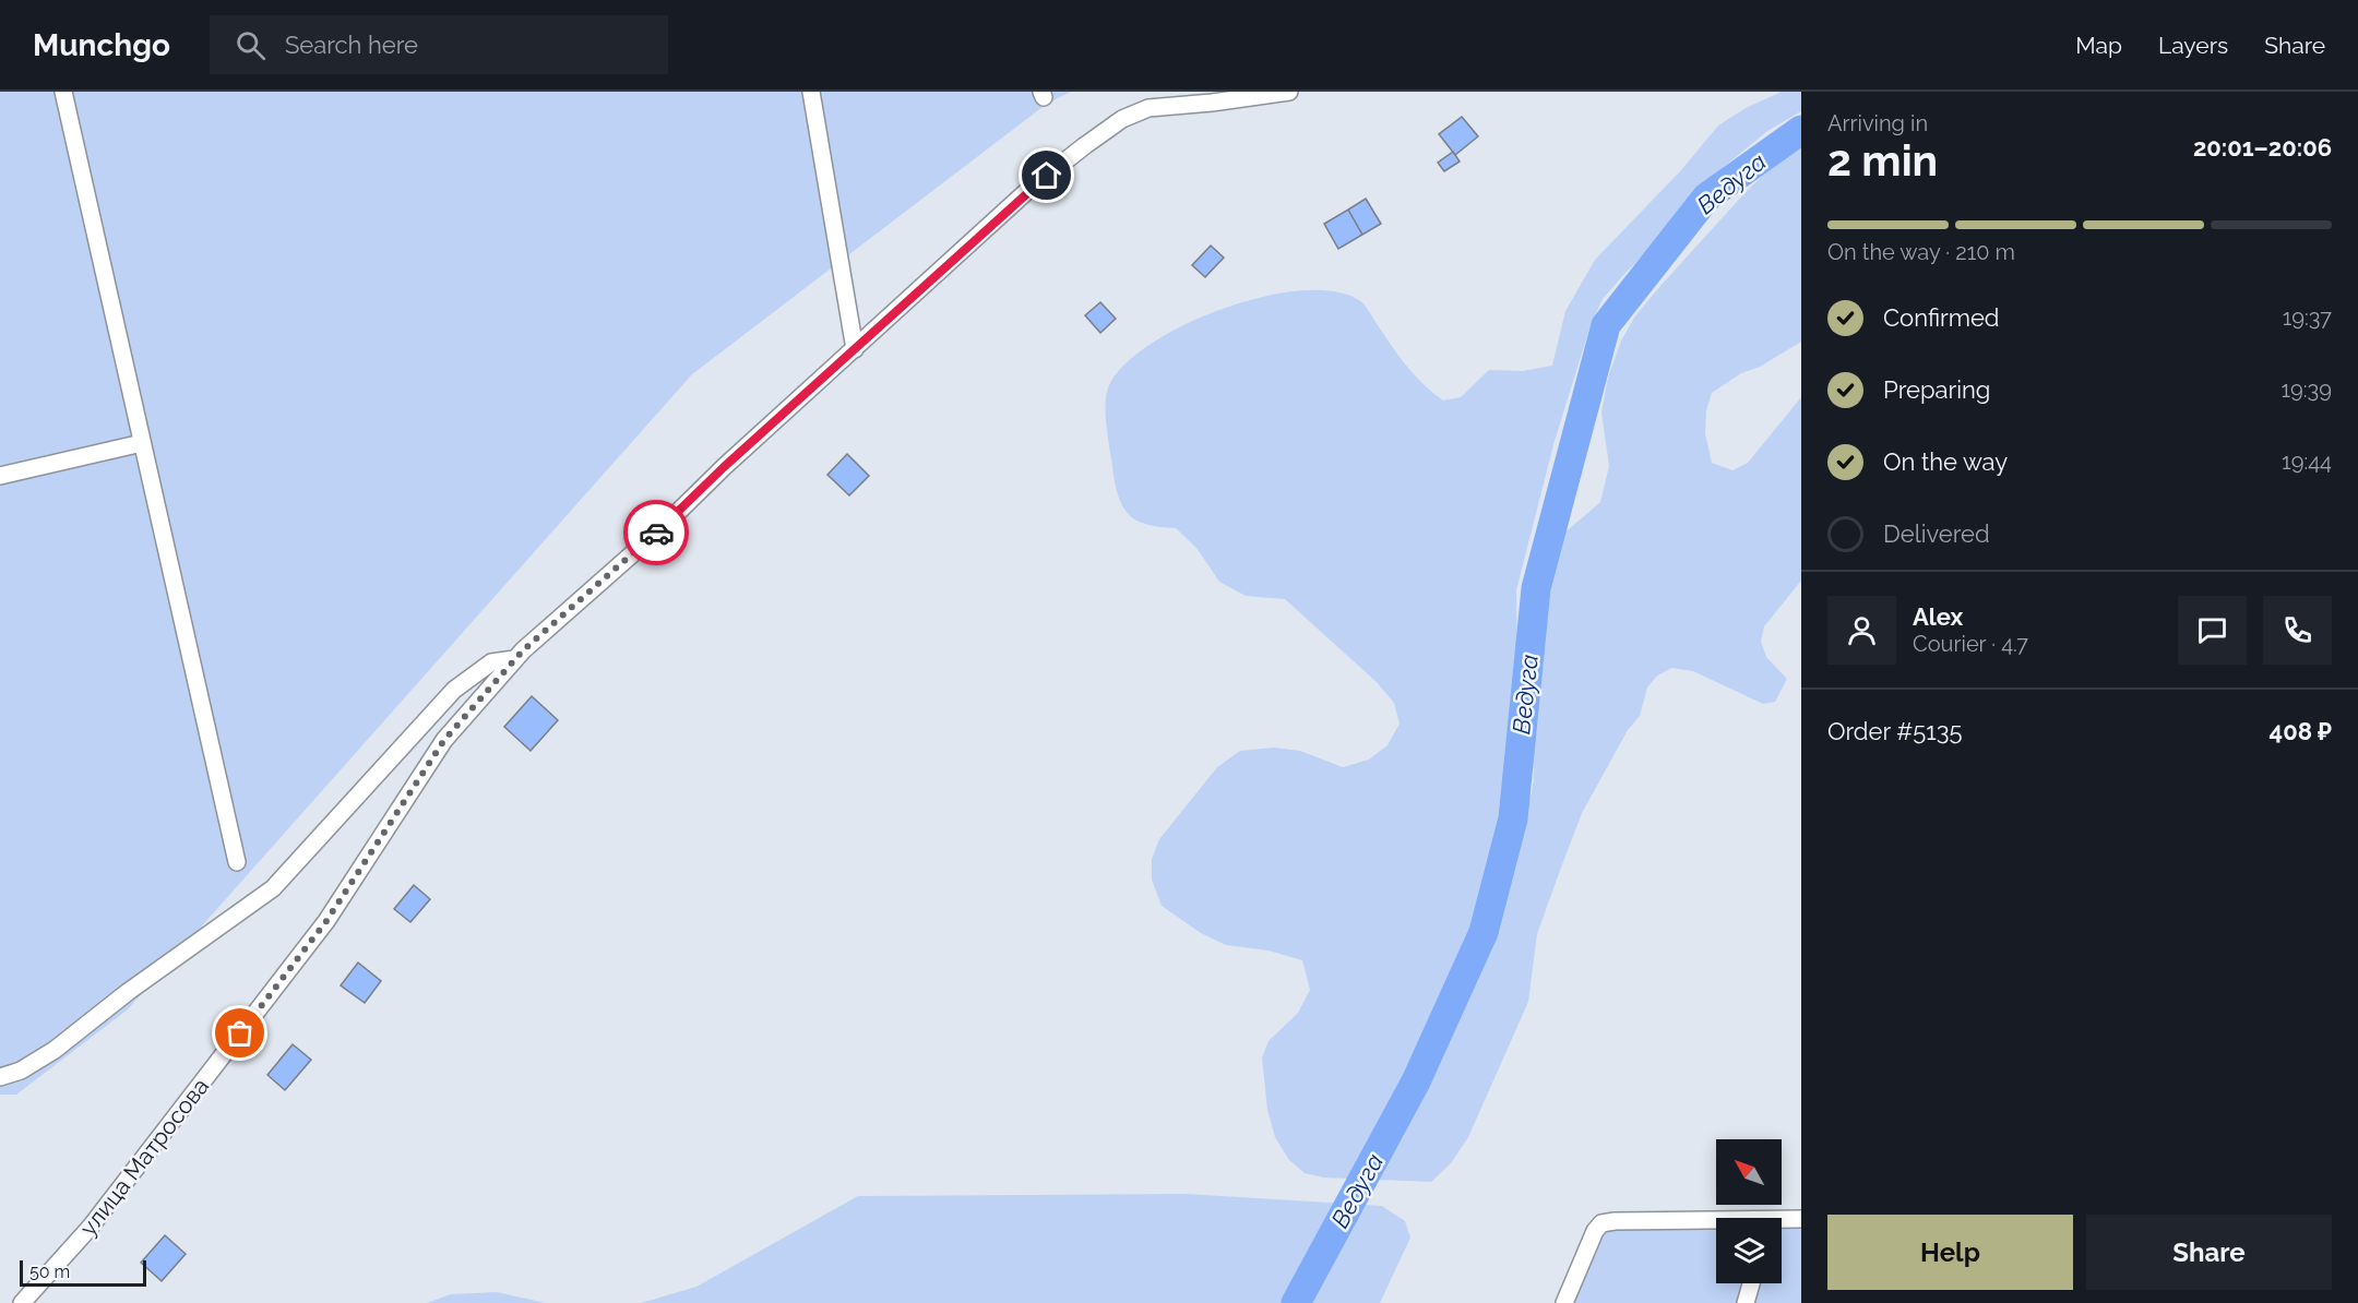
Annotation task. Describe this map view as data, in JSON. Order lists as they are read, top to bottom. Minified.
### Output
{"streets":{"street":["улица Матросова"]},"water":["Ведуга"],"scale_bar":"50 m","north":"top left","page":{"header":"Munchgo","search":"Search here","nav":["Map","Layers","Share"],"heading":["2 min","Arriving in","20:01–20:06"],"panel":["Alex","Courier · 4.7","Order #5135","408 ₽"],"bar":"On the way · 210 m","list":[["Confirmed","19:37"],["Preparing","19:39"],["On the way","19:44"],"Delivered"],"buttons":["Help","Share"],"scale":"50 m"}}
